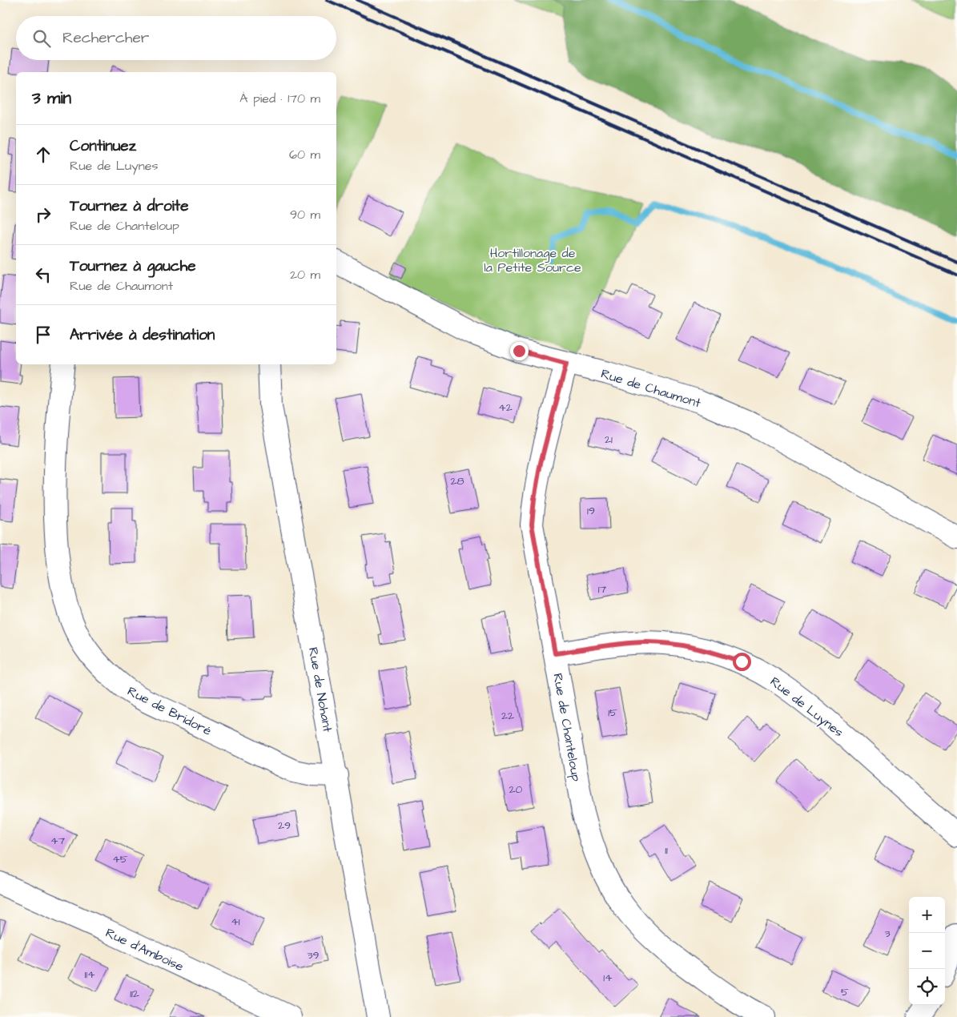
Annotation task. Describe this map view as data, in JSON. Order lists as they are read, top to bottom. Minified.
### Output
{"streets":{"street":["Rue de Chaumont","Rue de Nohant","Rue de Luynes","Rue de Bridoré","Rue de Chanteloup","Rue d'Amboise"]},"crossings":[["Rue de Chaumont","Rue de Chanteloup"],["Rue de Nohant","Rue de Bridoré"],["Rue de Luynes","Rue de Chanteloup"]],"parks":["Hortillonage de la Petite Source"],"house_numbers":["42","21","28","19","17","15","22","20","29","47","11","45","41","3","39","114","14","5","112"],"page":{"search":"Rechercher","heading":["3 min","À pied · 170 m"],"list":[["Continuez","Rue de Luynes","60 m"],["Tournez à droite","Rue de Chanteloup","90 m"],["Tournez à gauche","Rue de Chaumont","20 m"],"Arrivée à destination"],"map_buttons":["+","−"]}}
